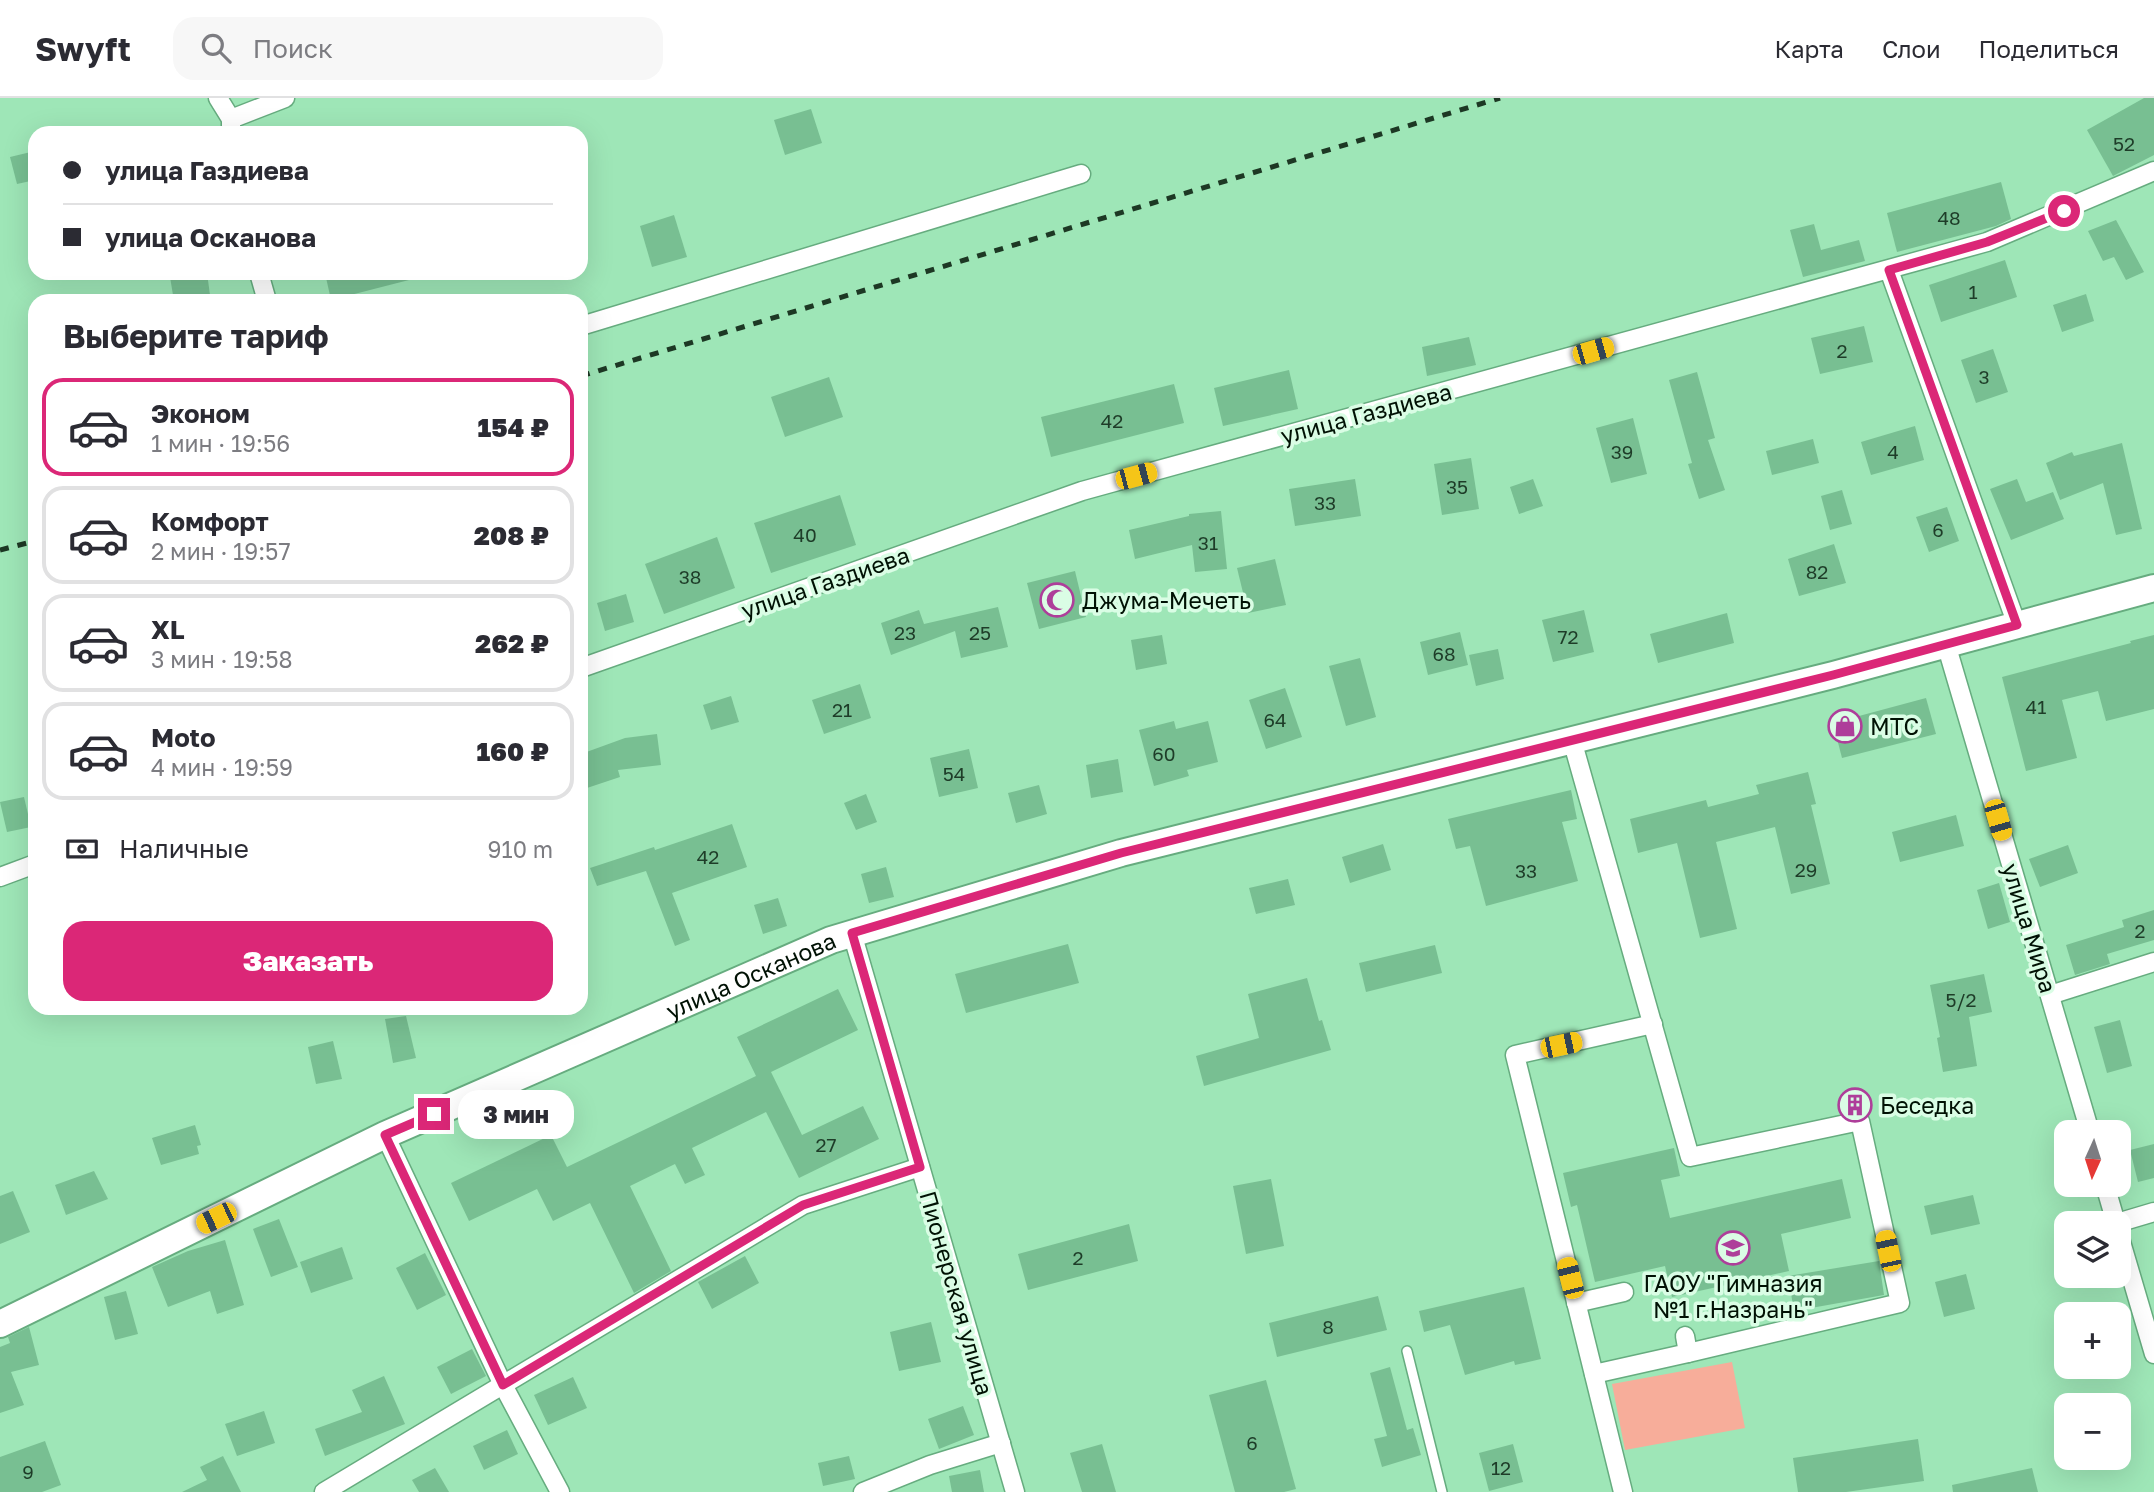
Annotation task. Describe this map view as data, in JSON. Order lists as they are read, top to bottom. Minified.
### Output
{"streets":{"main road":["улица Осканова"],"street":["улица Газдиева","улица Мира","Пионерская улица"]},"crossings":[["улица Мира","улица Осканова"],["улица Осканова","Пионерская улица"]],"places":{"mosque":["Джума-Мечеть"],"shop":["МТС"],"building":["Беседка"],"school or university":["ГАОУ \"Гимназия №1 г.Назрань\""]},"house_numbers":["52","48","1","2","3","42","39","4","35","33","6","40","31","82","38","23","25","72","68","41","21","64","60","54","42","29","33","2","5/2","27","2","8","6","12","9"],"north":"bottom","page":{"header":"Swyft","search":"Поиск","nav":["Карта","Слои","Поделиться"],"banner":["улица Газдиева","улица Осканова"],"heading":"Выберите тариф","list":[{"name":"Эконом","note":"1 мин · 19:56","value":"154 ₽"},{"name":"Комфорт","note":"2 мин · 19:57","value":"208 ₽"},{"name":"XL","note":"3 мин · 19:58","value":"262 ₽"},{"name":"Moto","note":"4 мин · 19:59","value":"160 ₽"}],"pay":["Наличные","910 m"],"buttons":"Заказать","bubble":"3 мин","map_buttons":["+","−"]}}
